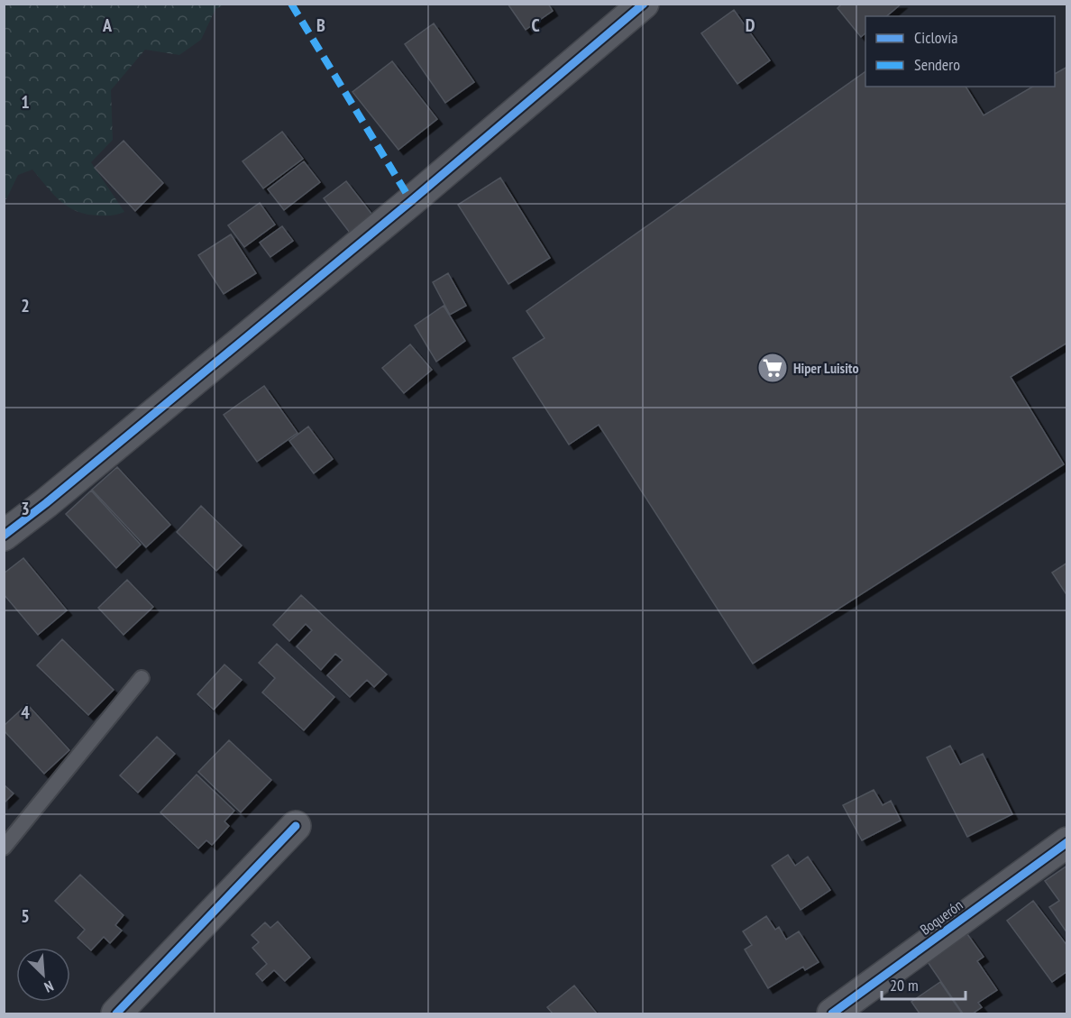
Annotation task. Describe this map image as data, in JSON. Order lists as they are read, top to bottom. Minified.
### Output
{"streets":{"street":["Boquerón"]},"places":{"supermarket":["Hiper Luisito"]},"legend":["Ciclovía","Sendero"],"scale_bar":"20 m","north":"bottom right","grid":{"columns":["A","B","C","D"],"rows":["1","2","3","4","5"]}}
